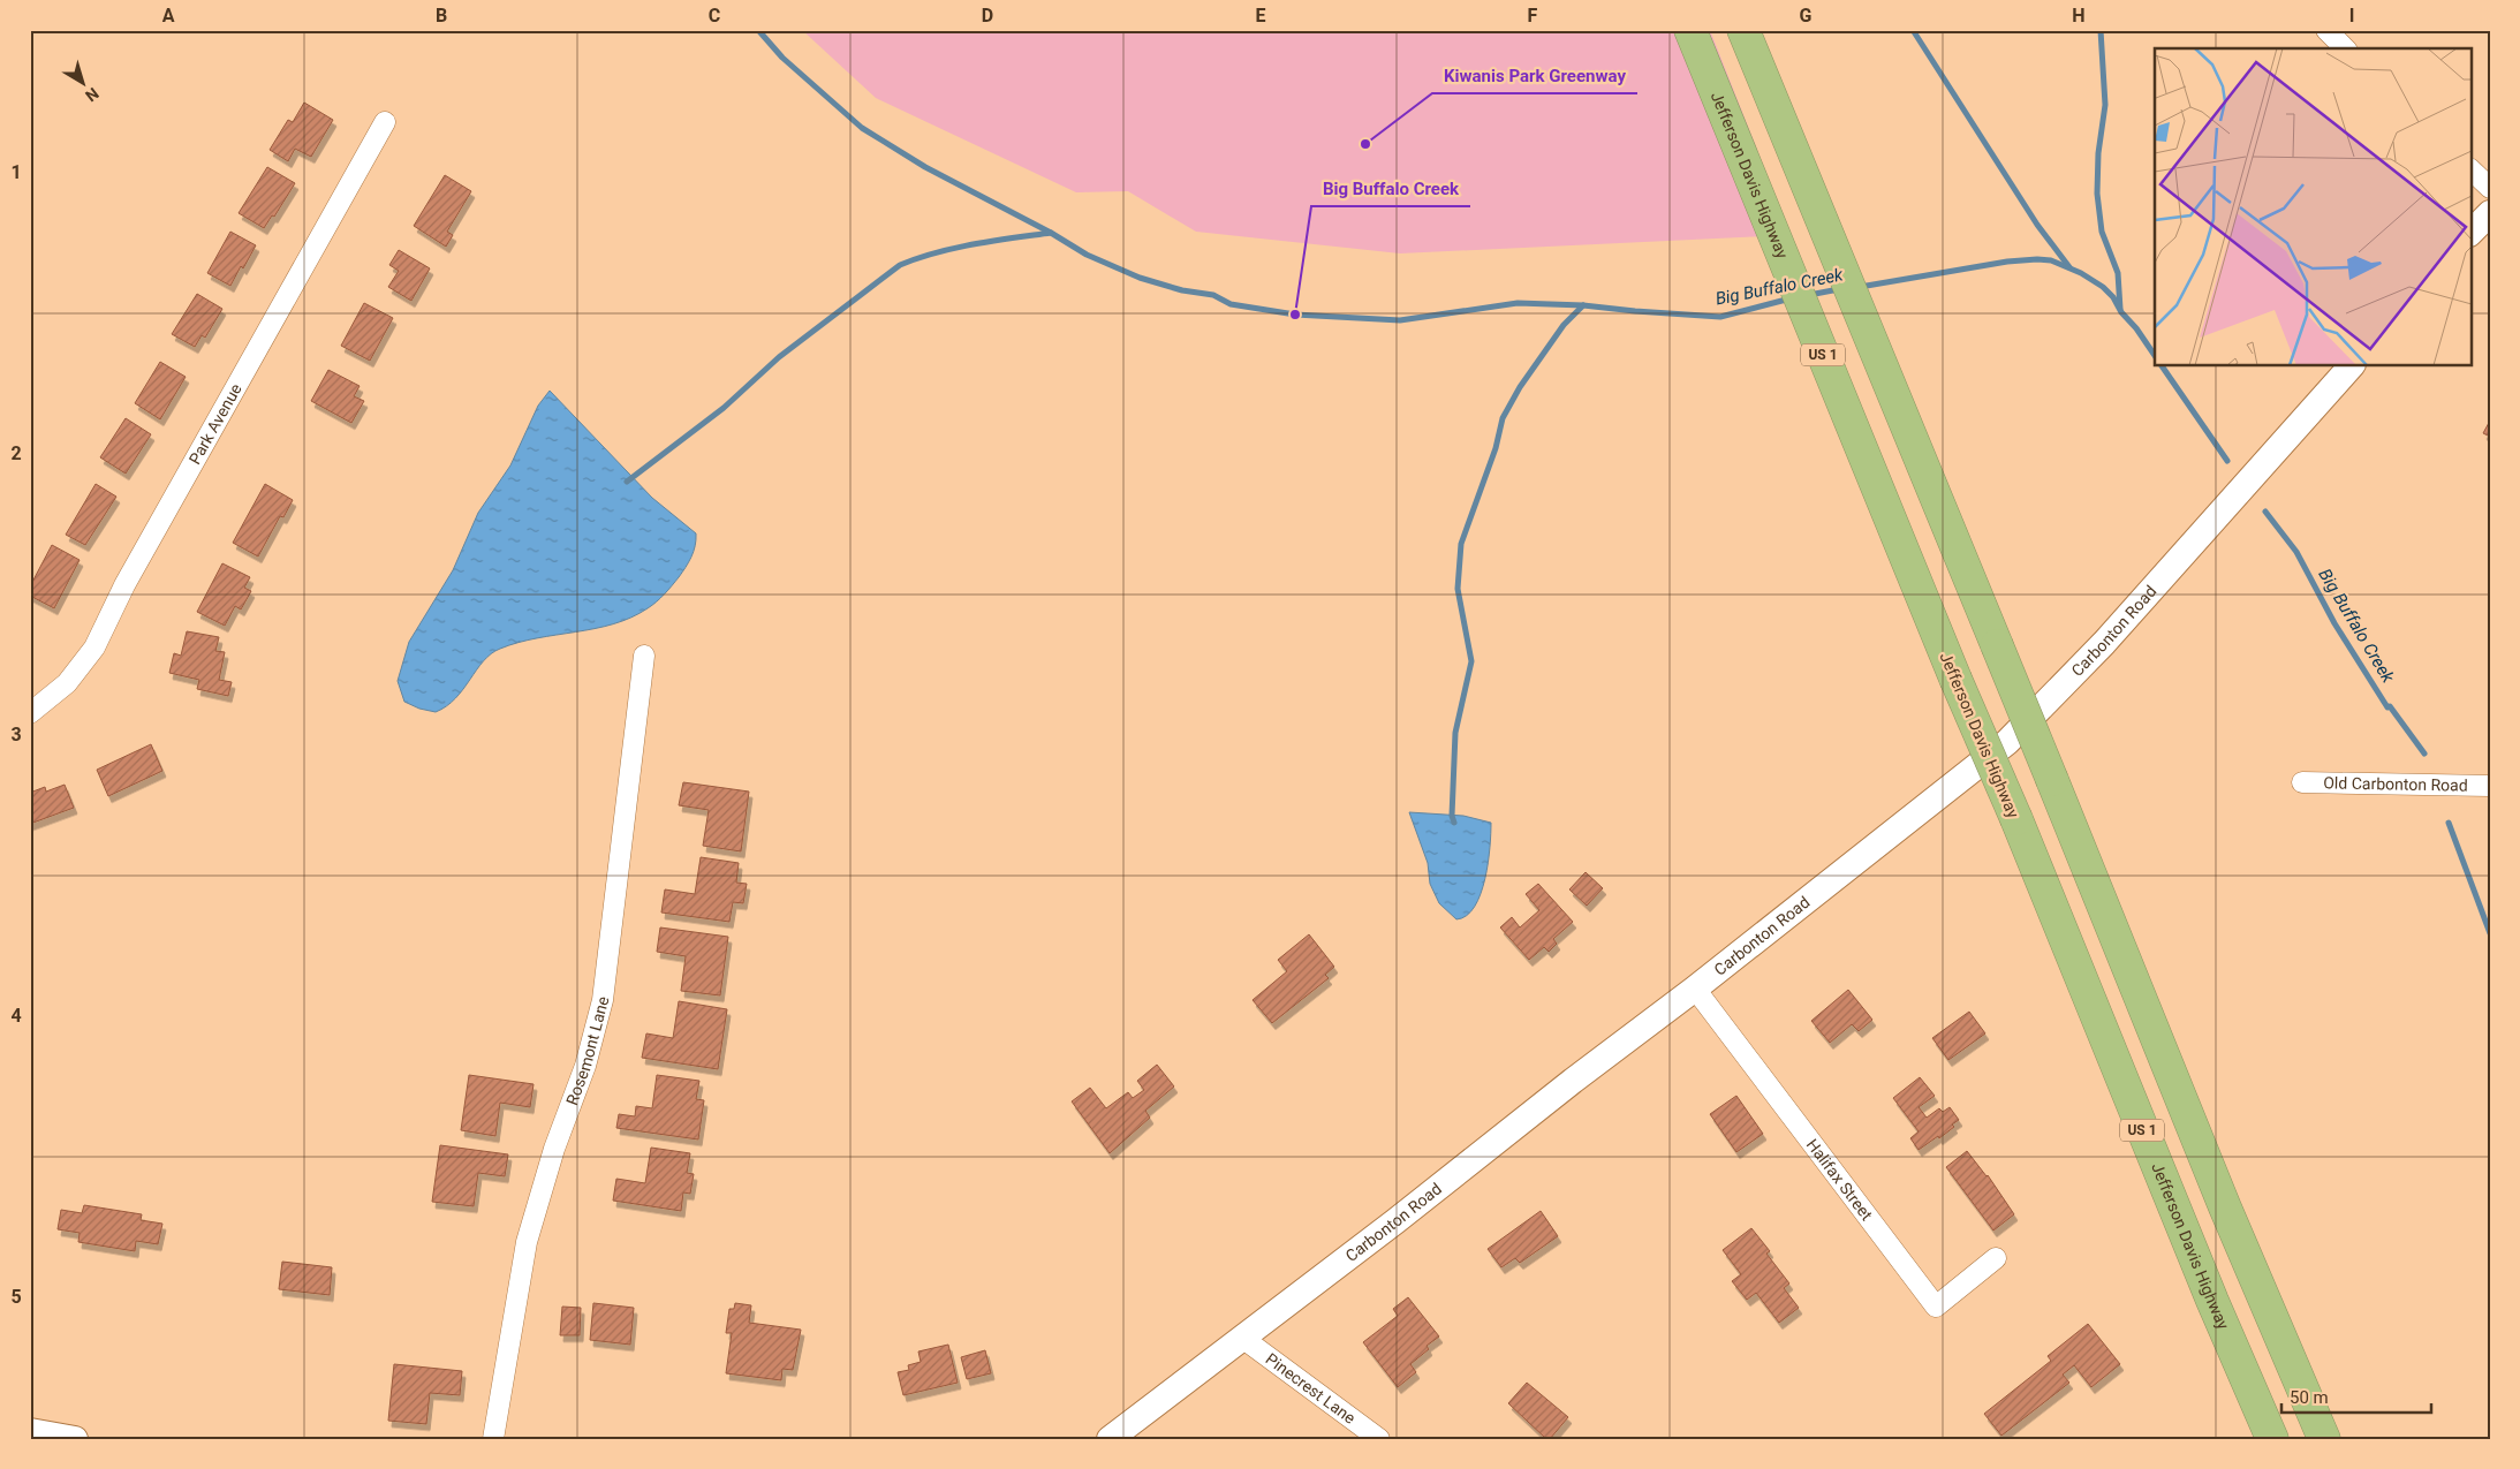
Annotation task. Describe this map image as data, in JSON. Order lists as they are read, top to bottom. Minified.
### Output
{"streets":{"highway":["Jefferson Davis Highway","US 1"],"street":["Park Avenue","Carbonton Road","Old Carbonton Road","Rosemont Lane","Halifax Street","Pinecrest Lane"]},"crossings":[["Carbonton Road","Halifax Street"],["Carbonton Road","Pinecrest Lane"]],"water":["Big Buffalo Creek"],"places":["Kiwanis Park Greenway","Big Buffalo Creek"],"scale_bar":"50 m","north":"bottom right","grid":{"columns":["A","B","C","D","E","F","G","H","I"],"rows":["1","2","3","4","5"]}}
